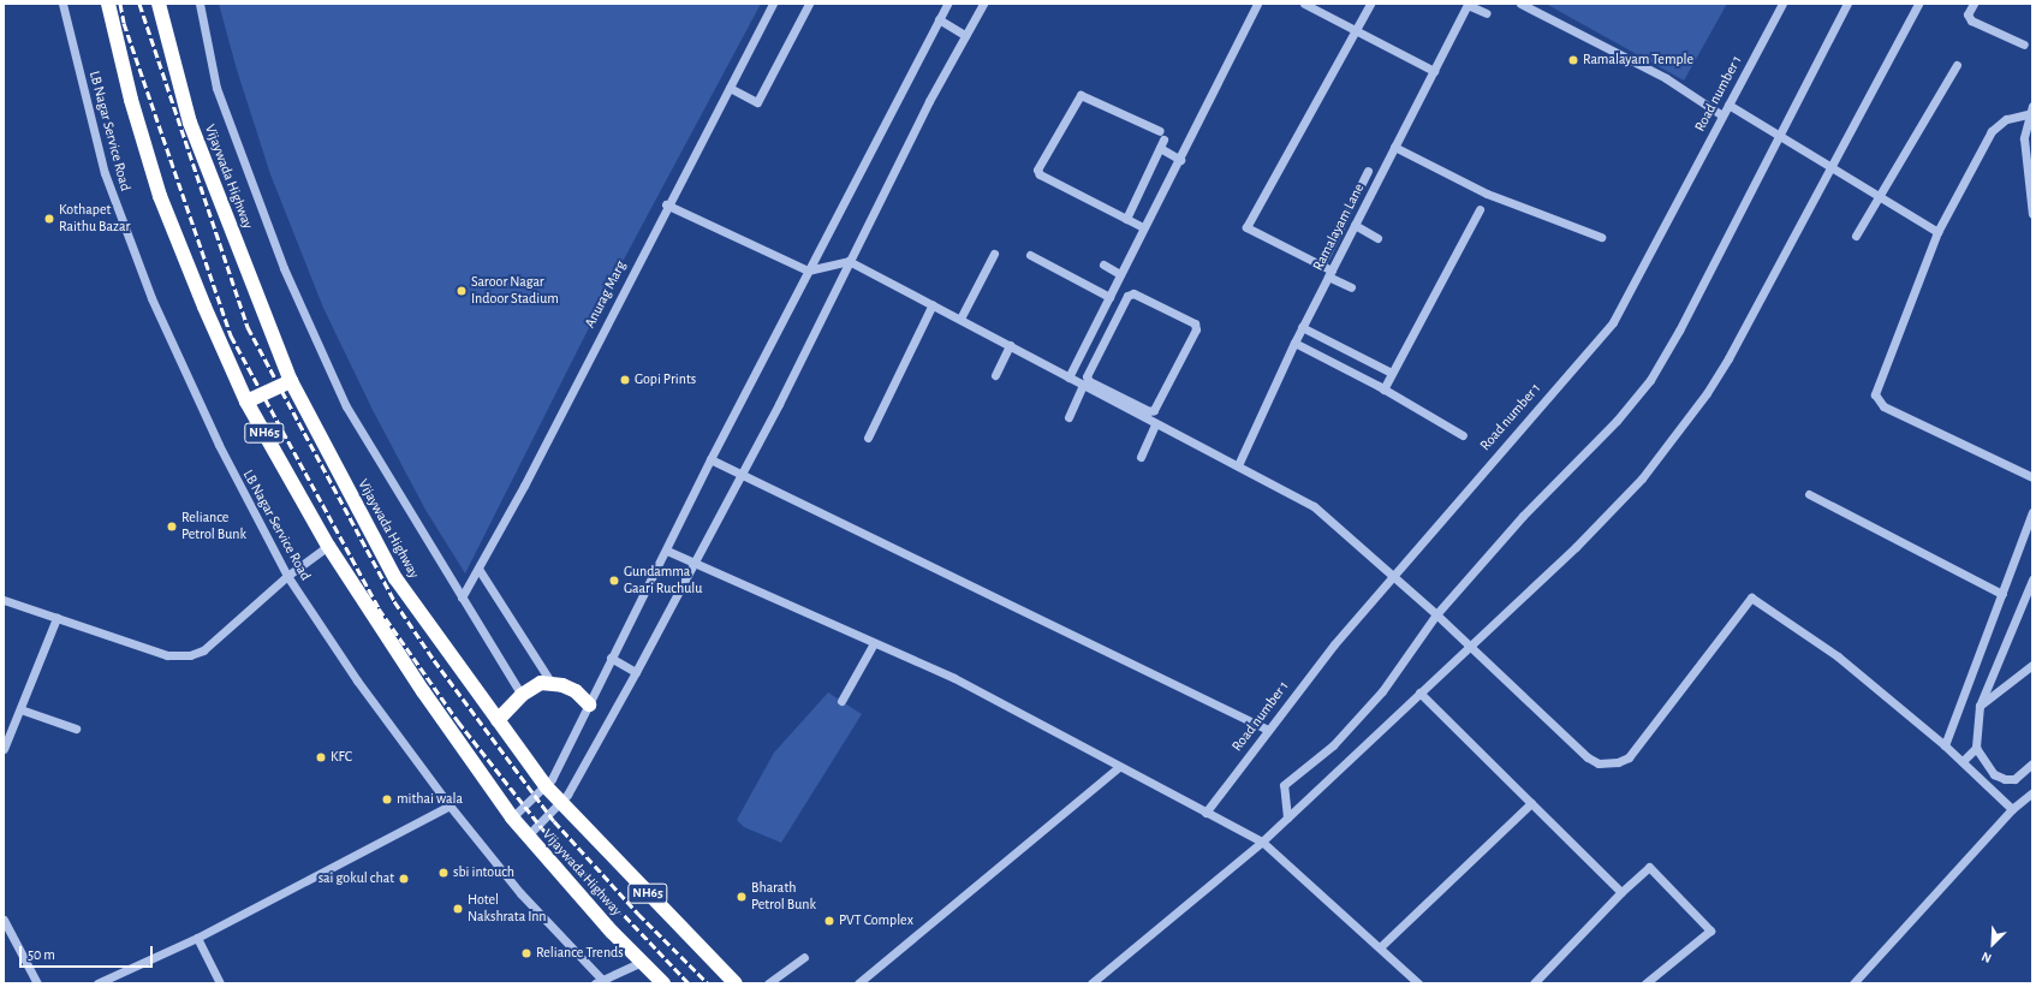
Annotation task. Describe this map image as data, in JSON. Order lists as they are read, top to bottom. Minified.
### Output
{"streets":{"highway":["Vijaywada Highway","NH65"],"street":["Road number 1","LB Nagar Service Road","Ramalayam Lane","Anurag Marg"]},"places":["Ramalayam Temple","Kothapet Raithu Bazar","Saroor Nagar Indoor Stadium","Gopi Prints","Reliance Petrol Bunk","Gundamma Gaari Ruchulu","KFC","mithai wala","sbi intouch","sai gokul chat","Bharath Petrol Bunk","Hotel Nakshrata Inn","PVT Complex","Reliance Trends"],"scale_bar":"50 m","north":"bottom left"}
